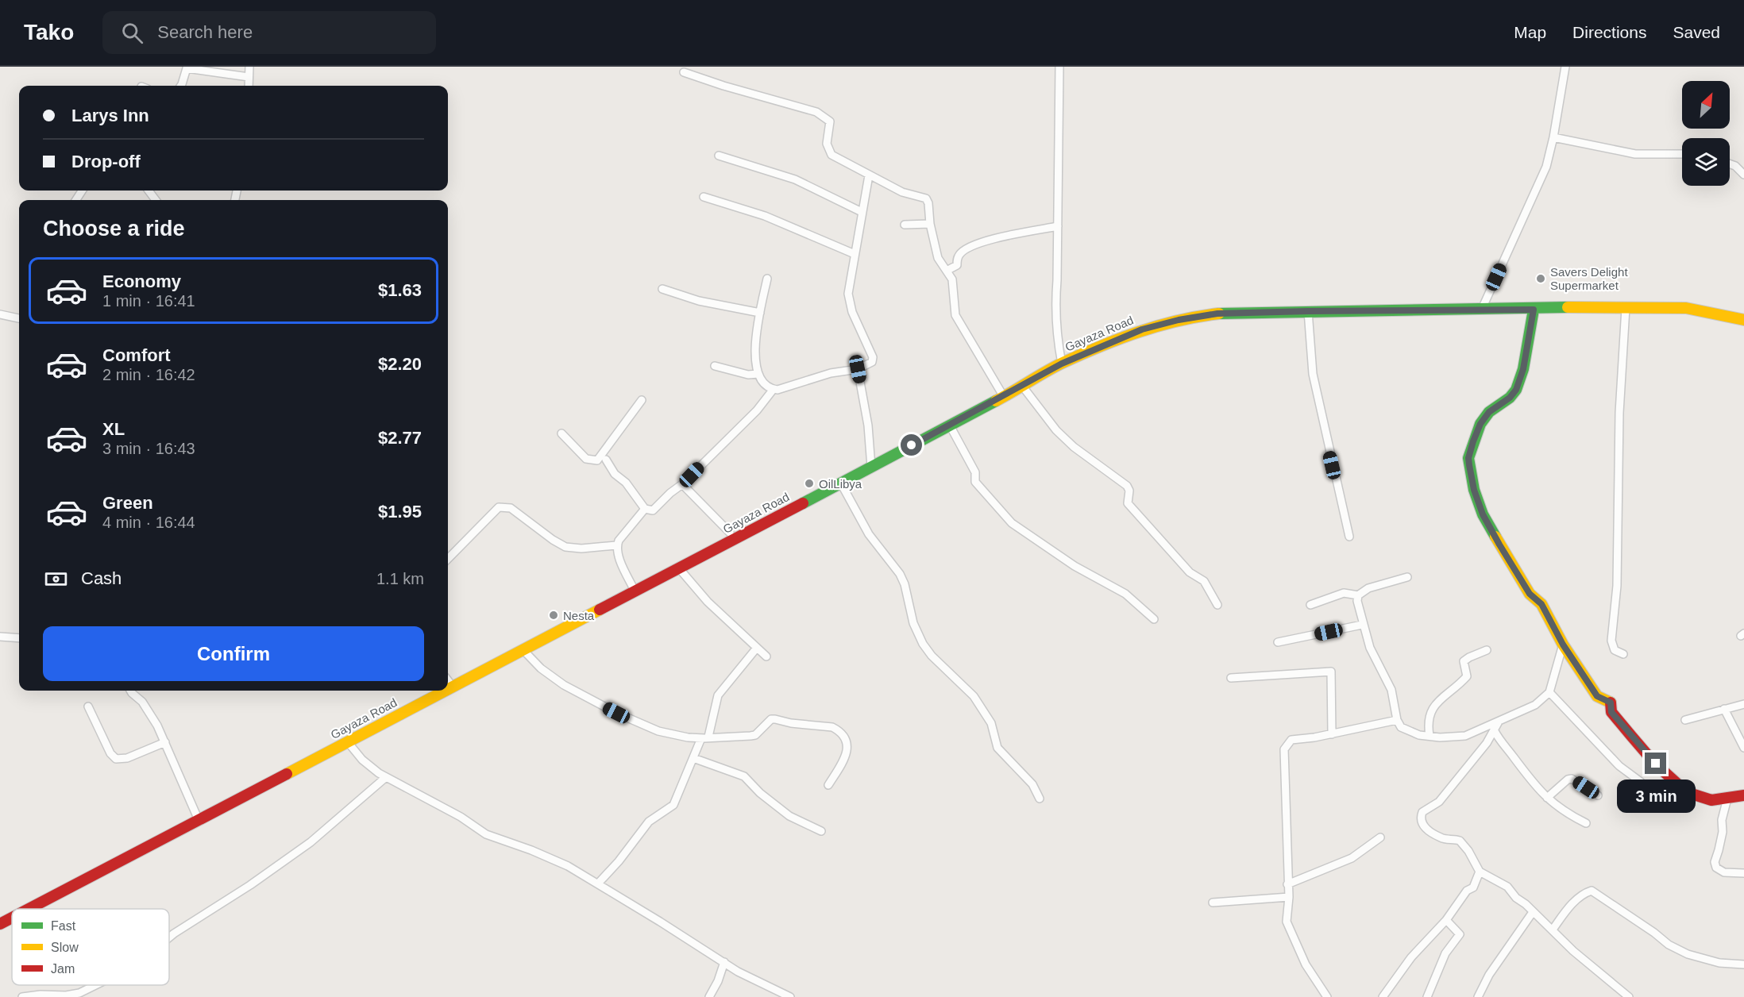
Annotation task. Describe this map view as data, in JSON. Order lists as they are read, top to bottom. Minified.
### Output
{"streets":{"main road":["Gayaza Road"]},"places":["Savers Delight Supermarket","OilLibya","Nesta"],"legend":["Fast","Slow","Jam"],"north":"top right","page":{"header":"Tako","search":"Search here","nav":["Map","Directions","Saved"],"banner":["Larys Inn","Drop-off"],"heading":"Choose a ride","list":[{"name":"Economy","note":"1 min · 16:41","value":"$1.63"},{"name":"Comfort","note":"2 min · 16:42","value":"$2.20"},{"name":"XL","note":"3 min · 16:43","value":"$2.77"},{"name":"Green","note":"4 min · 16:44","value":"$1.95"}],"pay":["Cash","1.1 km"],"buttons":"Confirm","bubble":"3 min"}}
